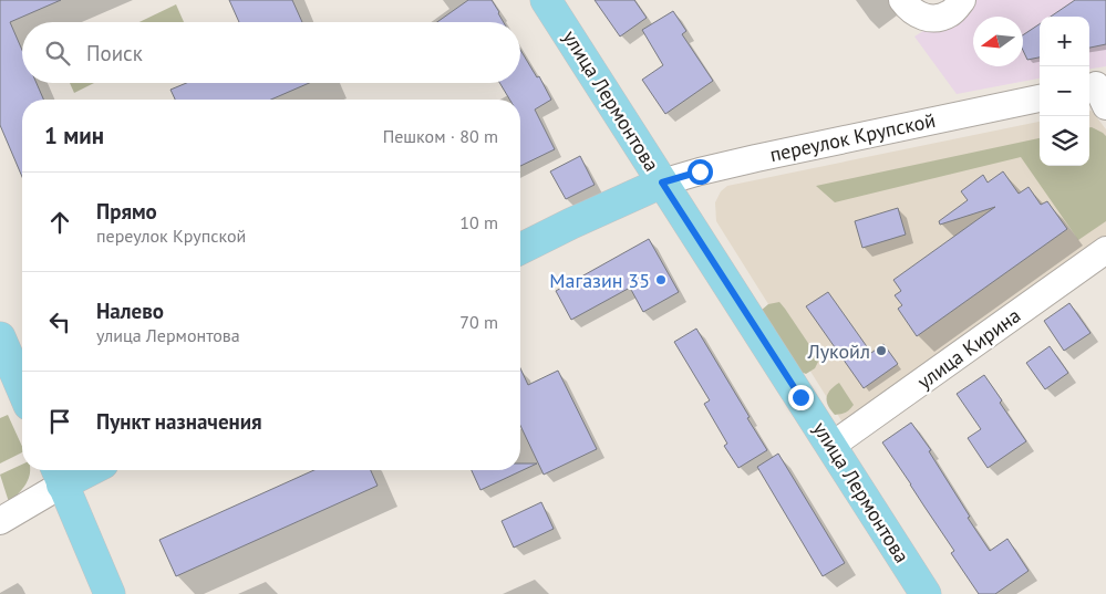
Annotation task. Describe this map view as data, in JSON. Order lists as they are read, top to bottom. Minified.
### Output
{"streets":{"main road":["улица Лермонтова"],"street":["переулок Крупской","улица Кирина"]},"crossings":[["улица Лермонтова","переулок Крупской"],["улица Лермонтова","улица Кирина"]],"places":["Магазин 35","Лукойл"],"north":"left","page":{"map_buttons":["+","−"],"search":"Поиск","heading":["1 мин","Пешком · 80 m"],"list":[["Прямо","переулок Крупской","10 m"],["Налево","улица Лермонтова","70 m"],"Пункт назначения"]}}
